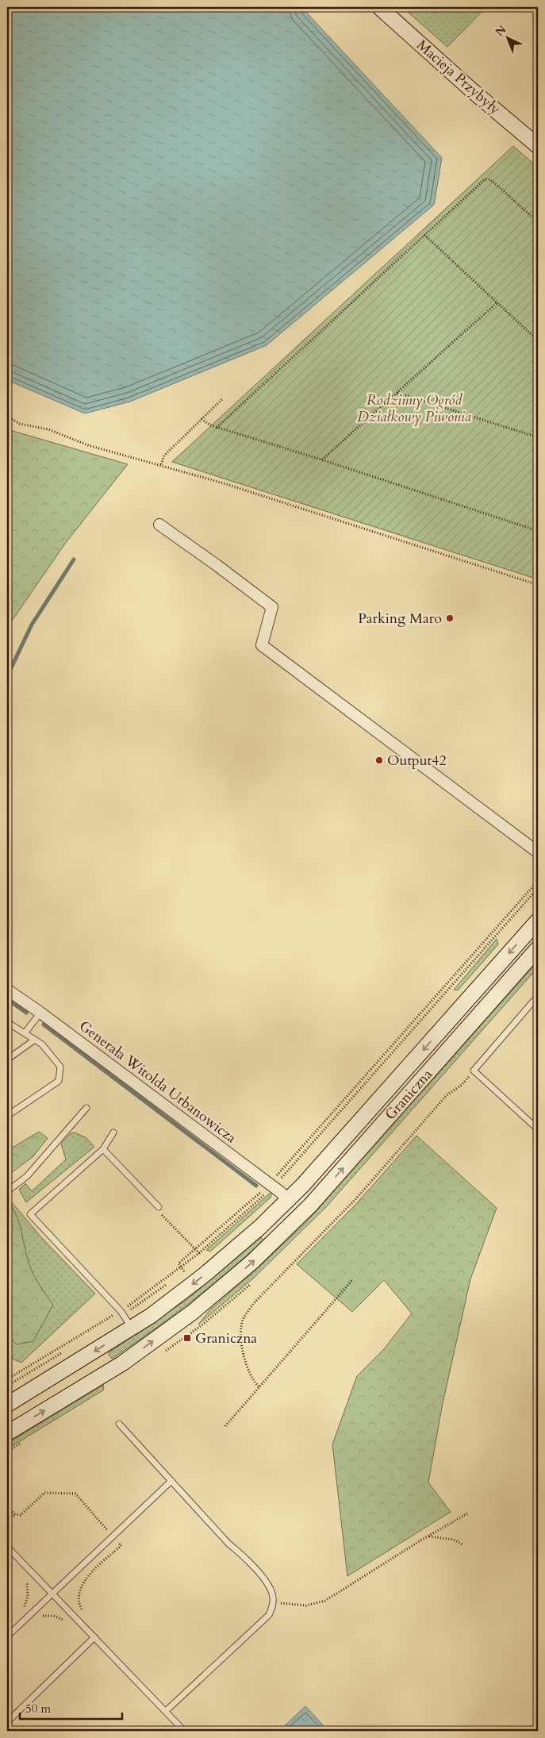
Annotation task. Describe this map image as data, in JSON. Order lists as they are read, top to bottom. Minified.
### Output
{"streets":{"main road":["Macieja Przybyły","Graniczna"],"street":["Generała Witolda Urbanowicza"]},"crossings":[["Generała Witolda Urbanowicza","Graniczna"]],"parks":["Rodzinny Ogród Działkowy Piwonia"],"places":{"other":["Parking Maro","Output42"],"transit":["Graniczna"]},"scale_bar":"50 m","north":"top left"}
